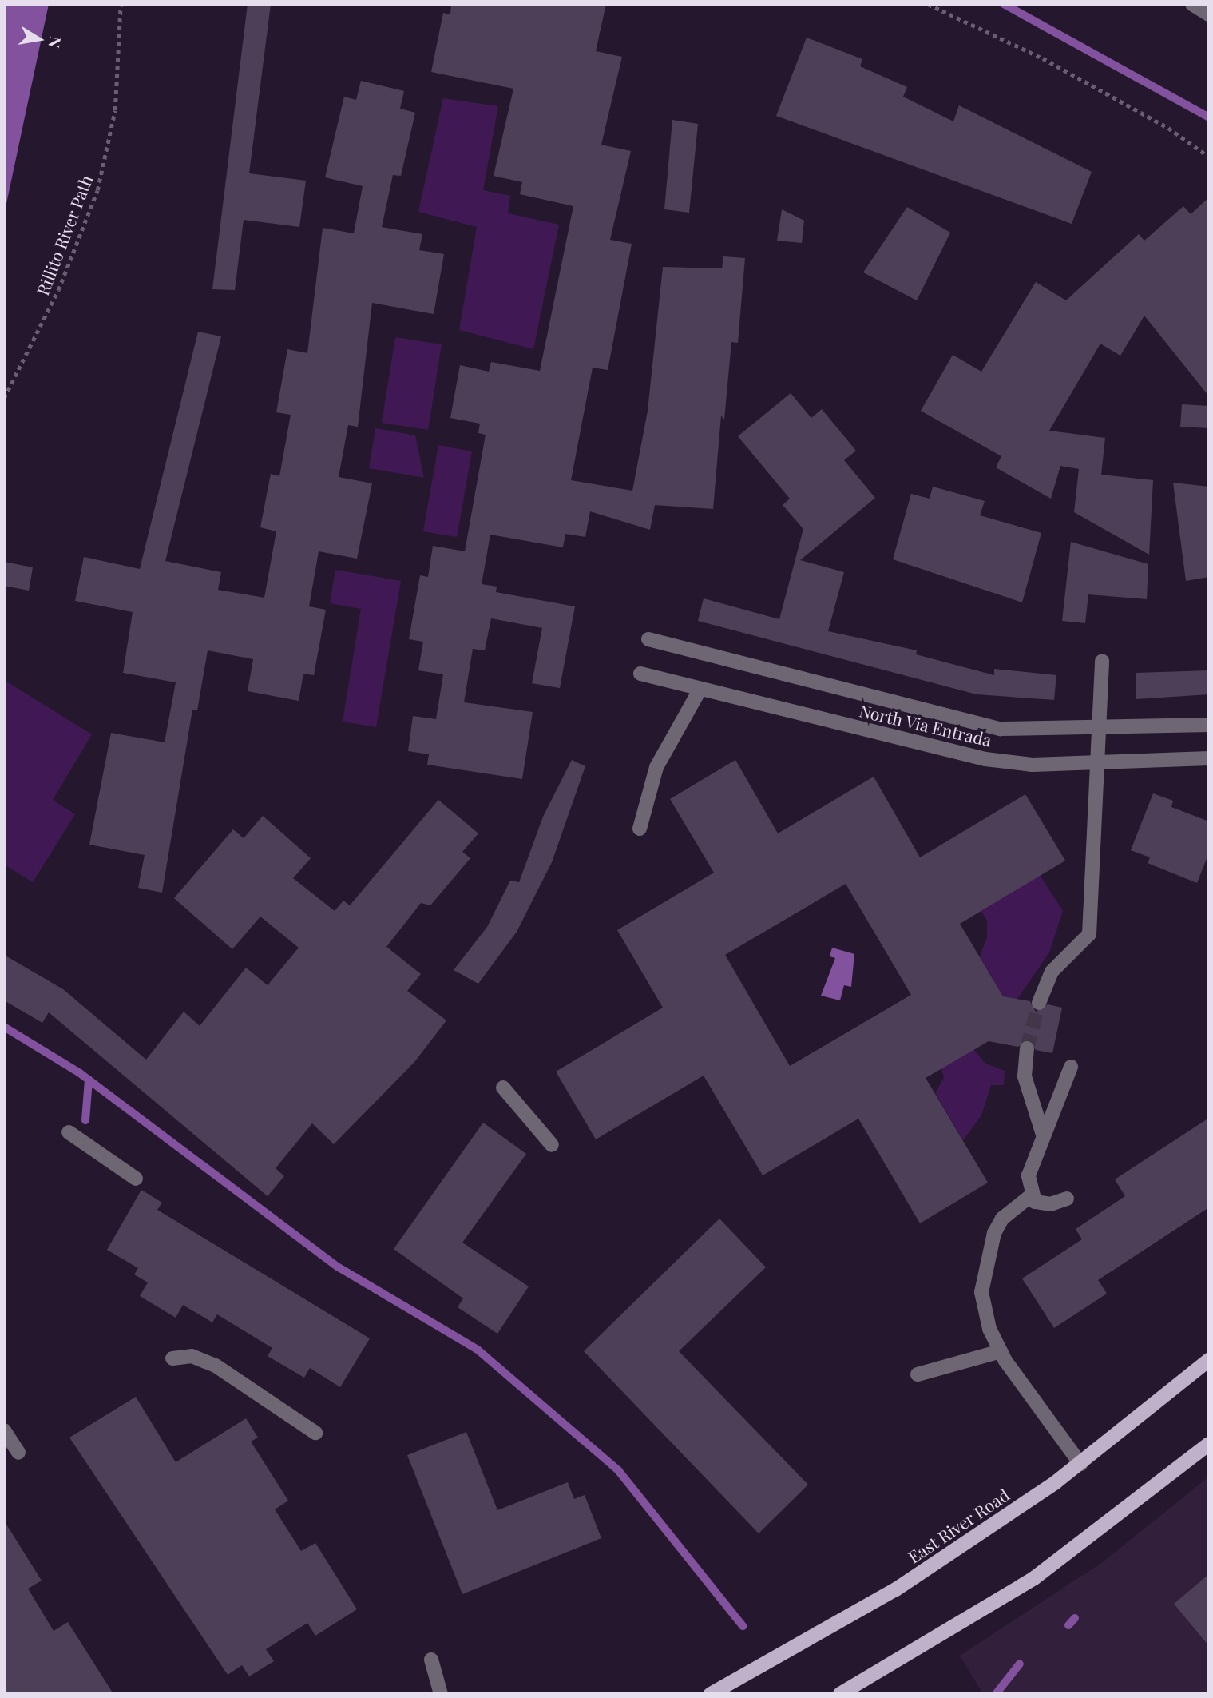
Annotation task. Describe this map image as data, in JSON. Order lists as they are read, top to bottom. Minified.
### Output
{"streets":{"main road":["East River Road"],"street":["North Via Entrada"],"path":["Rillito River Path"]},"north":"right"}
